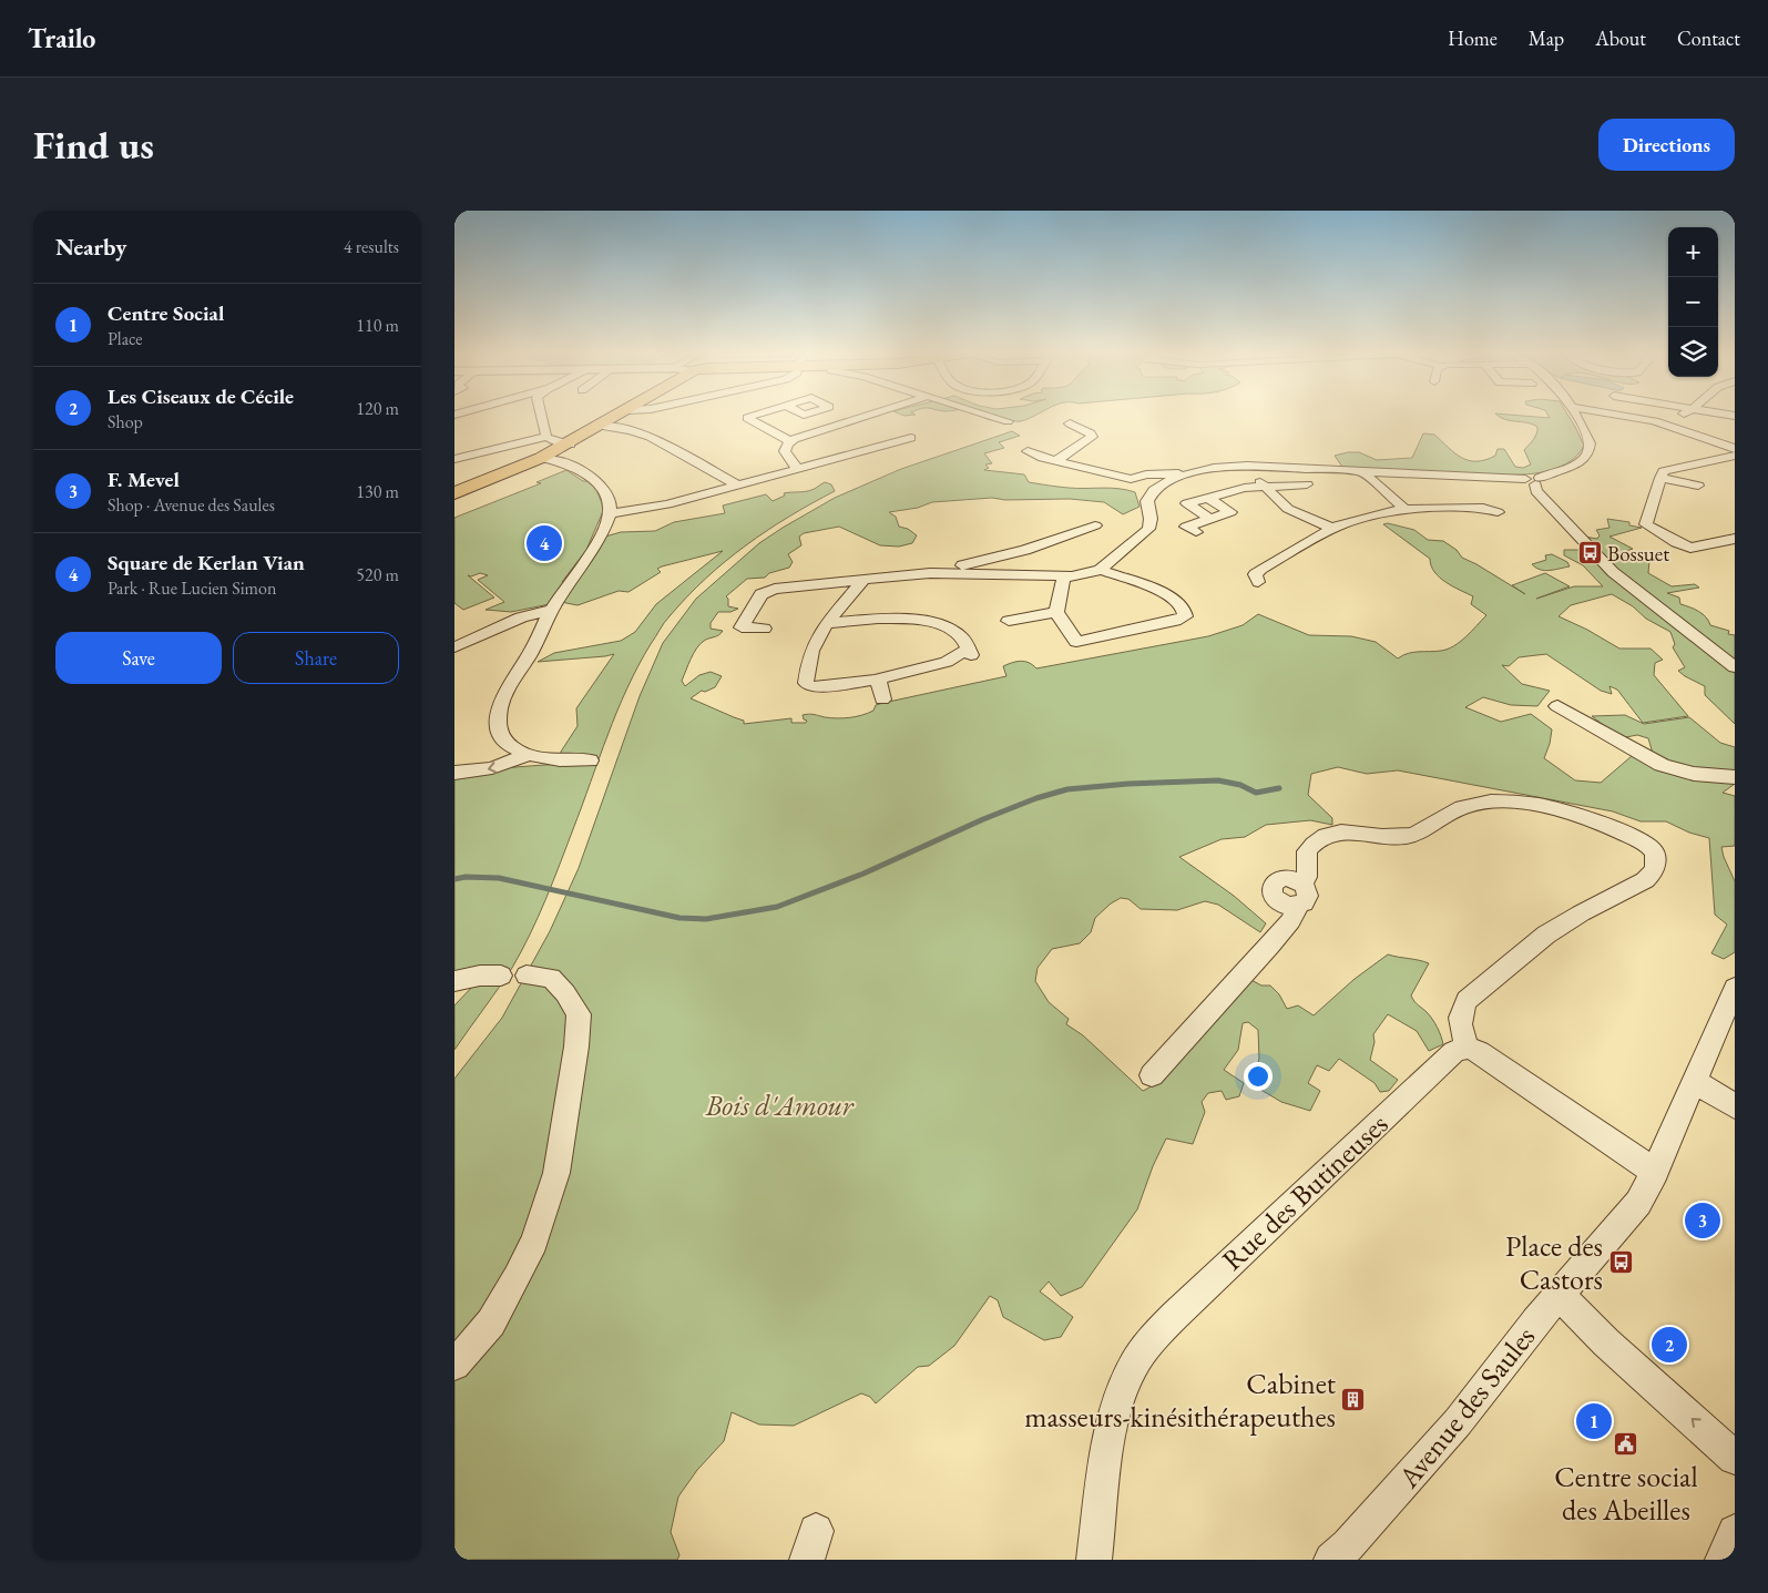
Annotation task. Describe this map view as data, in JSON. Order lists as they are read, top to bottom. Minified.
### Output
{"streets":{"street":["Rue des Butineuses","Avenue des Saules"]},"parks":["Bois d'Amour"],"places":{"bus stop":["Bossuet","Place des Castors"],"building":["Cabinet masseurs-kinésithérapeuthes"],"public building":["Centre social des Abeilles"]},"page":{"header":"Trailo","nav":["Home","Map","About","Contact"],"buttons":["Directions",["Save","Share"]],"title":"Find us","heading":["Nearby","4 results"],"map_buttons":["+","−"],"list":[{"mark":"1","name":"Centre Social","note":"Place","value":"110 m"},{"mark":"2","name":"Les Ciseaux de Cécile","note":"Shop","value":"120 m"},{"mark":"3","name":"F. Mevel","note":"Shop · Avenue des Saules","value":"130 m"},{"mark":"4","name":"Square de Kerlan Vian","note":"Park · Rue Lucien Simon","value":"520 m"}],"pins":["4","3","2","1"]}}
